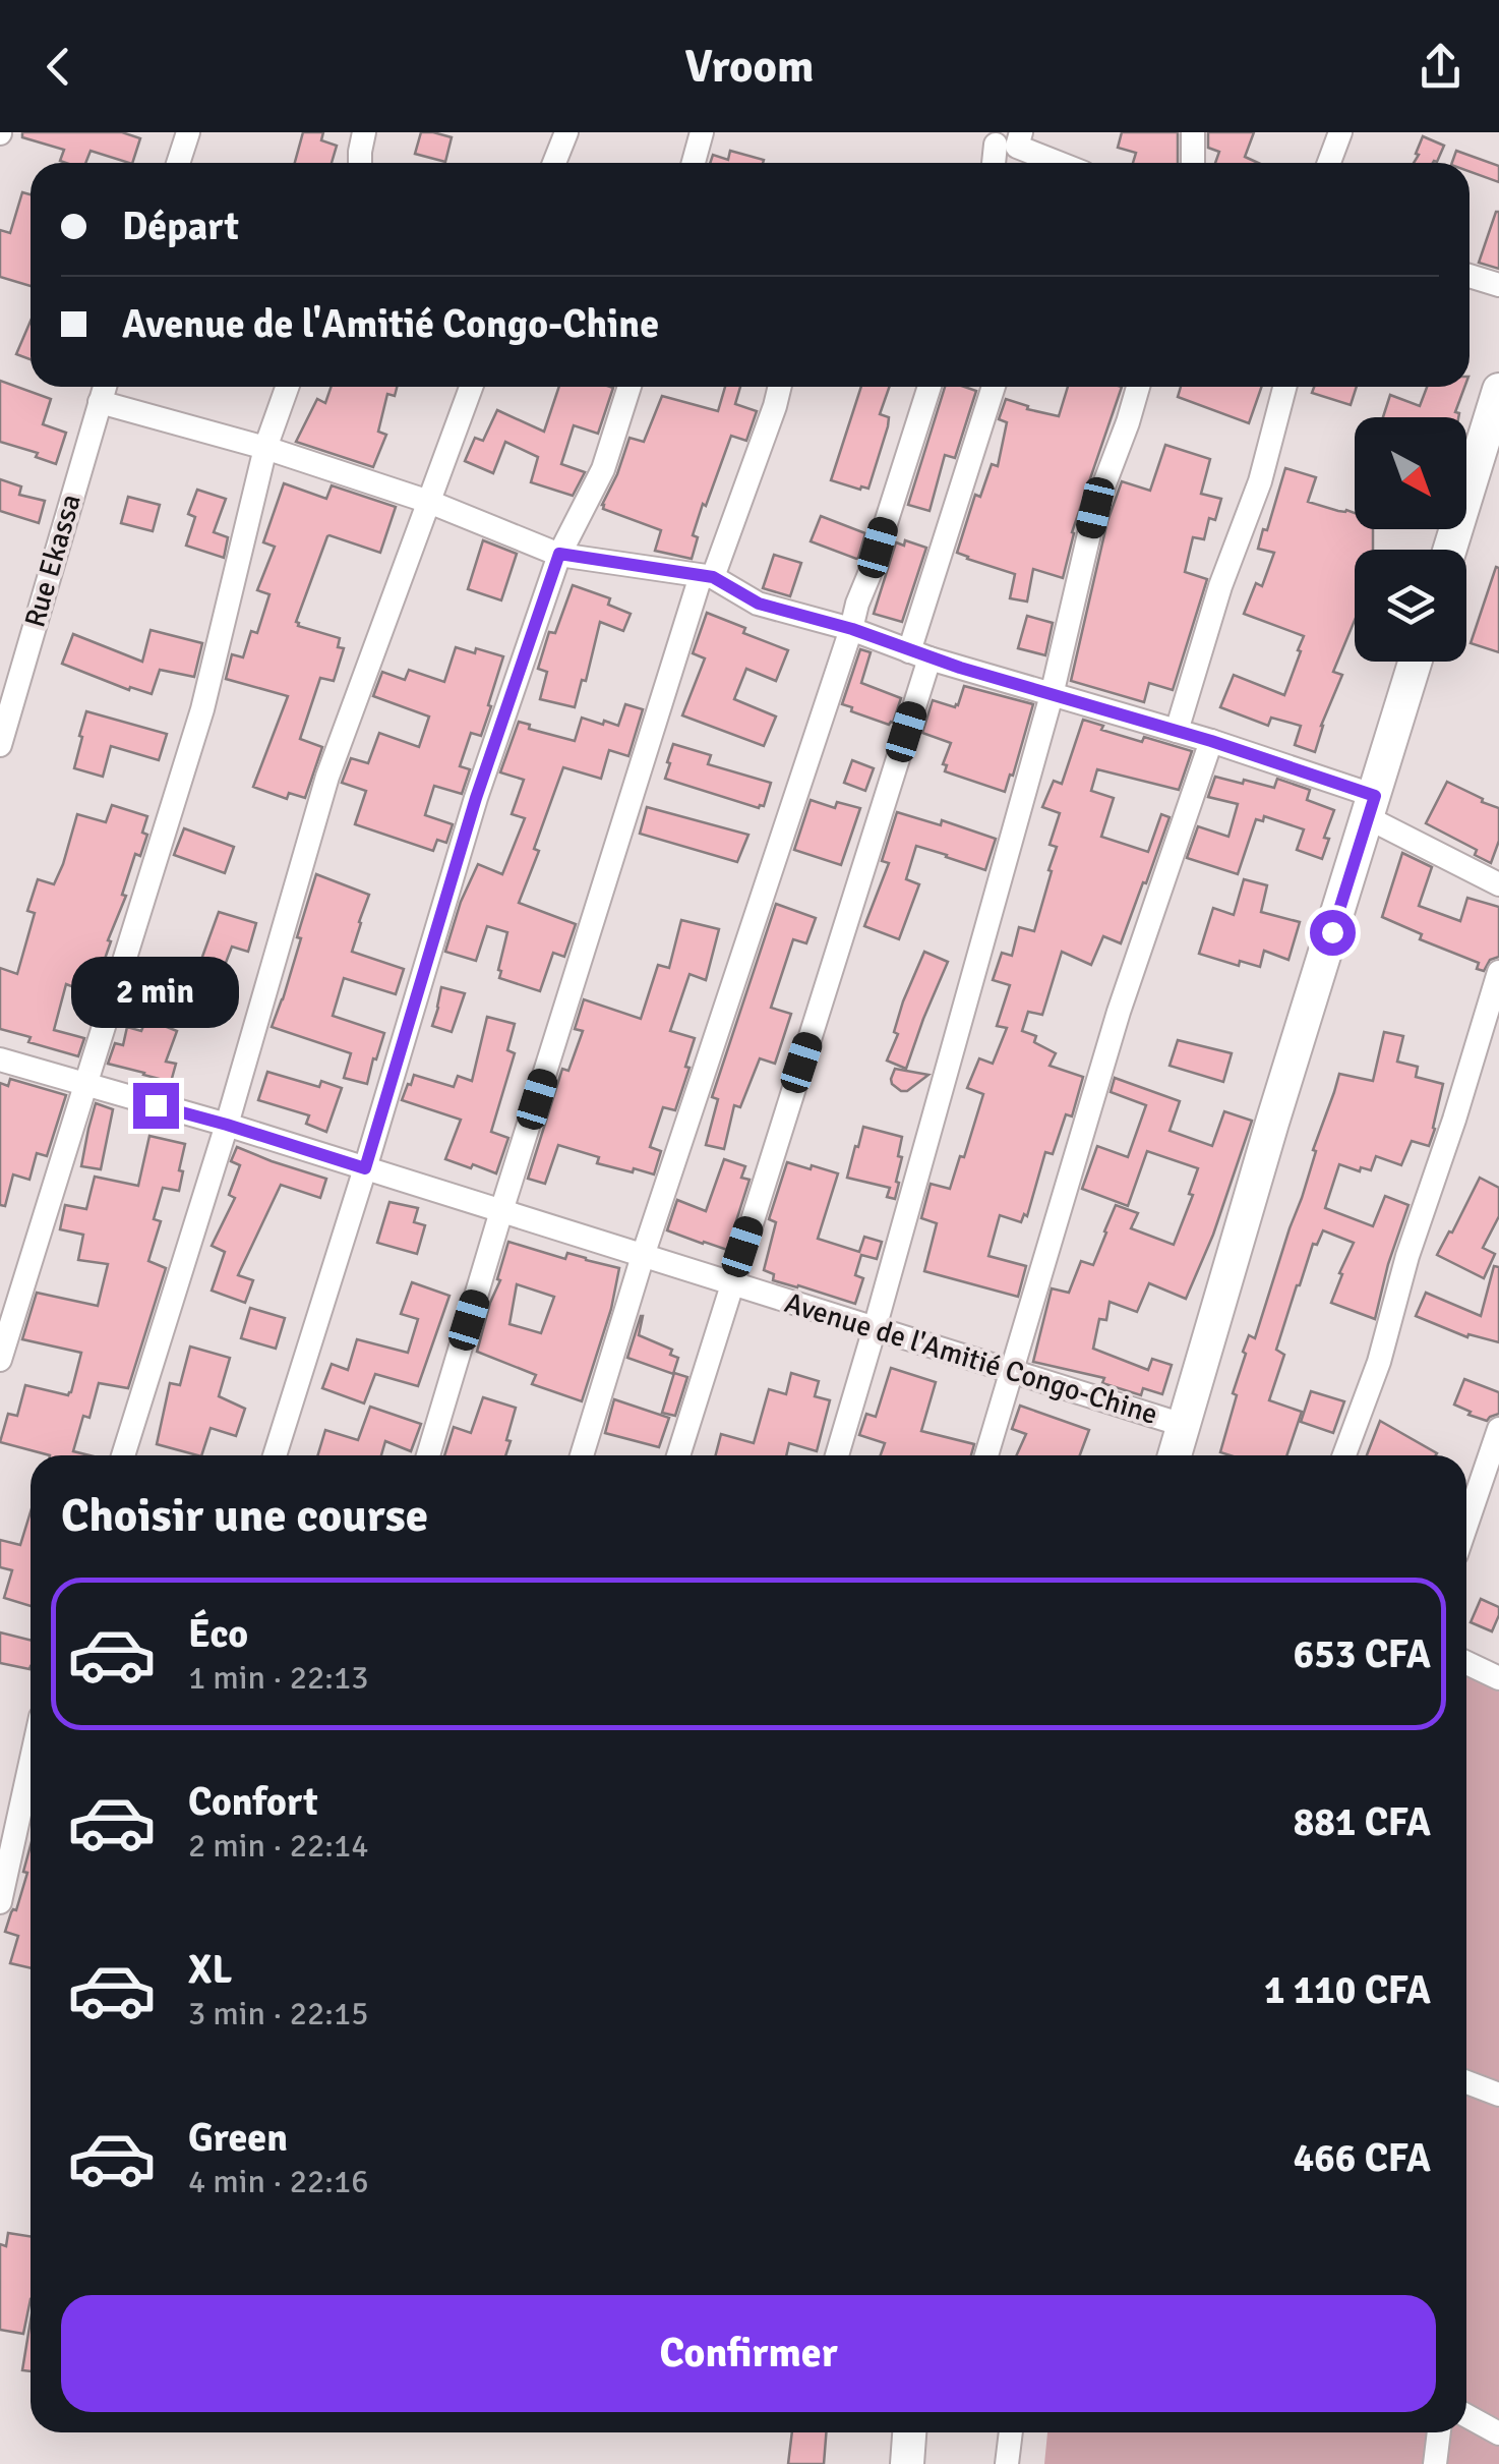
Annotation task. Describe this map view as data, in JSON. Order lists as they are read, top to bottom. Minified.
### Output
{"streets":{"street":["Rue Ekassa","Avenue de l'Amitié Congo-Chine"]},"north":"bottom right","page":{"header":"Vroom","banner":["Départ","Avenue de l'Amitié Congo-Chine"],"bubble":"2 min","heading":"Choisir une course","list":[{"name":"Éco","note":"1 min · 22:13","value":"653 CFA"},{"name":"Confort","note":"2 min · 22:14","value":"881 CFA"},{"name":"XL","note":"3 min · 22:15","value":"1 110 CFA"},{"name":"Green","note":"4 min · 22:16","value":"466 CFA"}],"buttons":"Confirmer"}}
